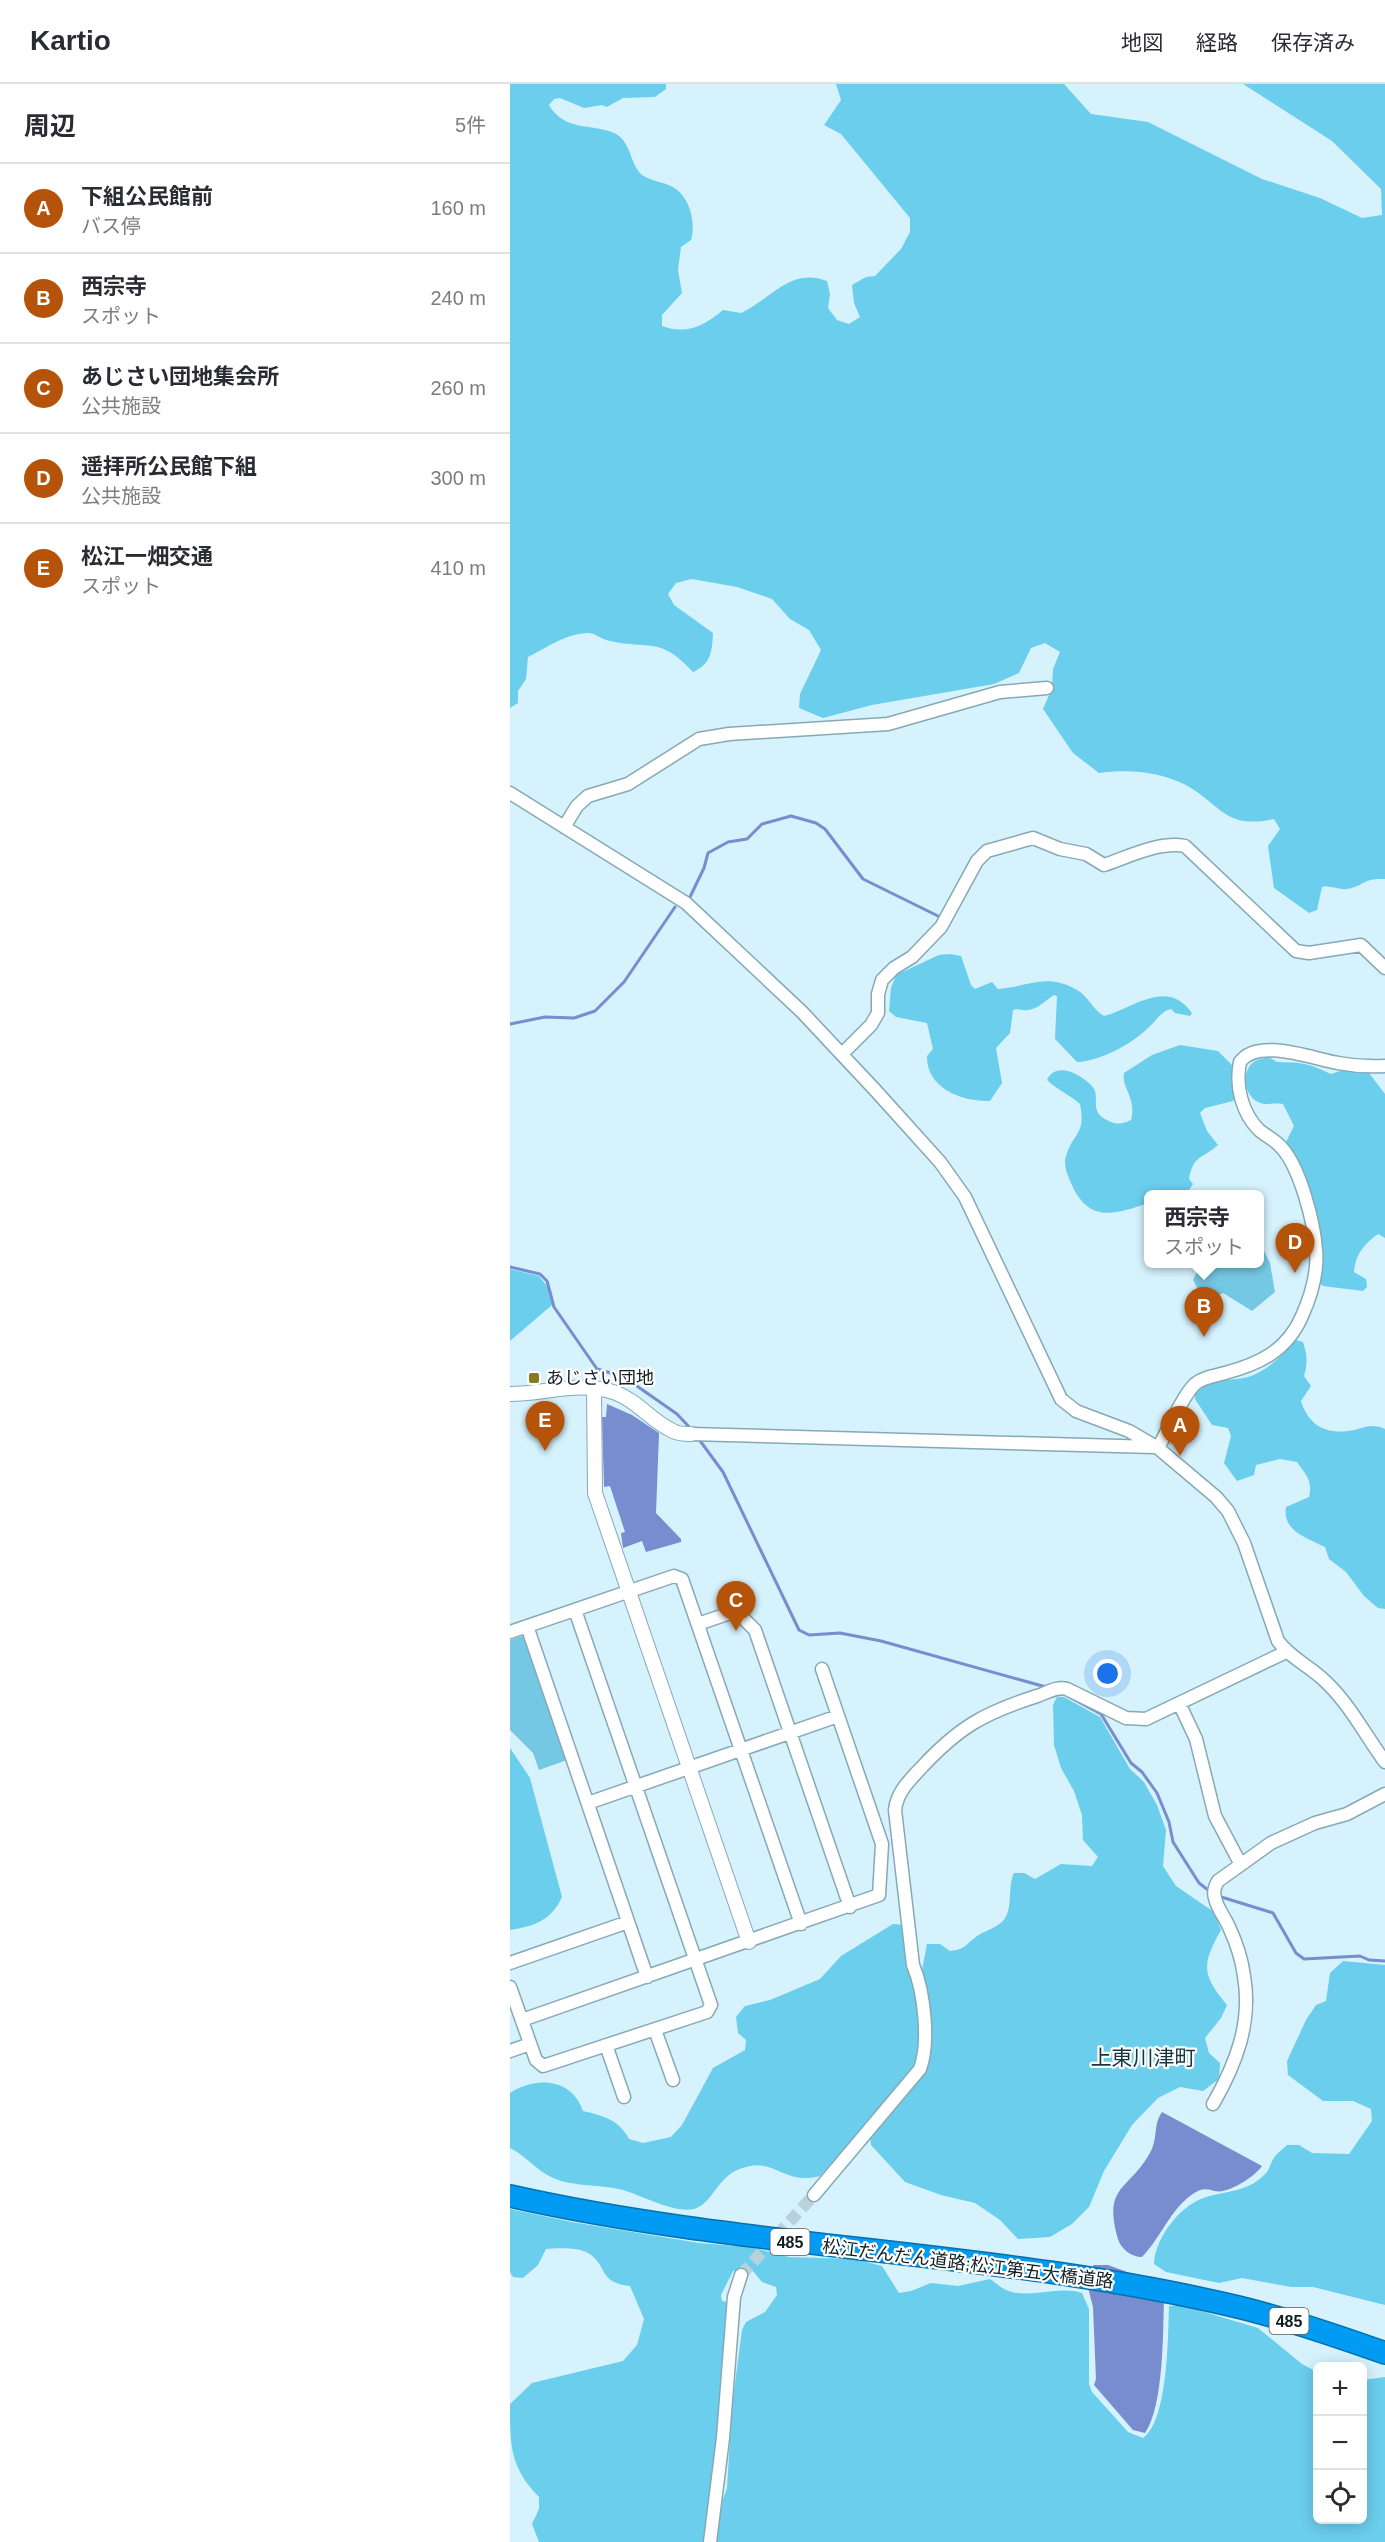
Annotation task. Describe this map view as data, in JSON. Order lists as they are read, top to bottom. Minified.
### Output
{"streets":{"highway":["485","松江だんだん道路;松江第五大橋道路"]},"districts":["上東川津町"],"places":{"transit":["あじさい団地"]},"page":{"header":"Kartio","nav":["地図","経路","保存済み"],"heading":["周辺","5件"],"list":[{"mark":"A","name":"下組公民館前","note":"バス停","value":"160 m"},{"mark":"B","name":"西宗寺","note":"スポット","value":"240 m"},{"mark":"C","name":"あじさい団地集会所","note":"公共施設","value":"260 m"},{"mark":"D","name":"遥拝所公民館下組","note":"公共施設","value":"300 m"},{"mark":"E","name":"松江一畑交通","note":"スポット","value":"410 m"}],"popup":["西宗寺","スポット"],"pins":["D","B","E","A","C"],"map_buttons":["+","−"]}}
